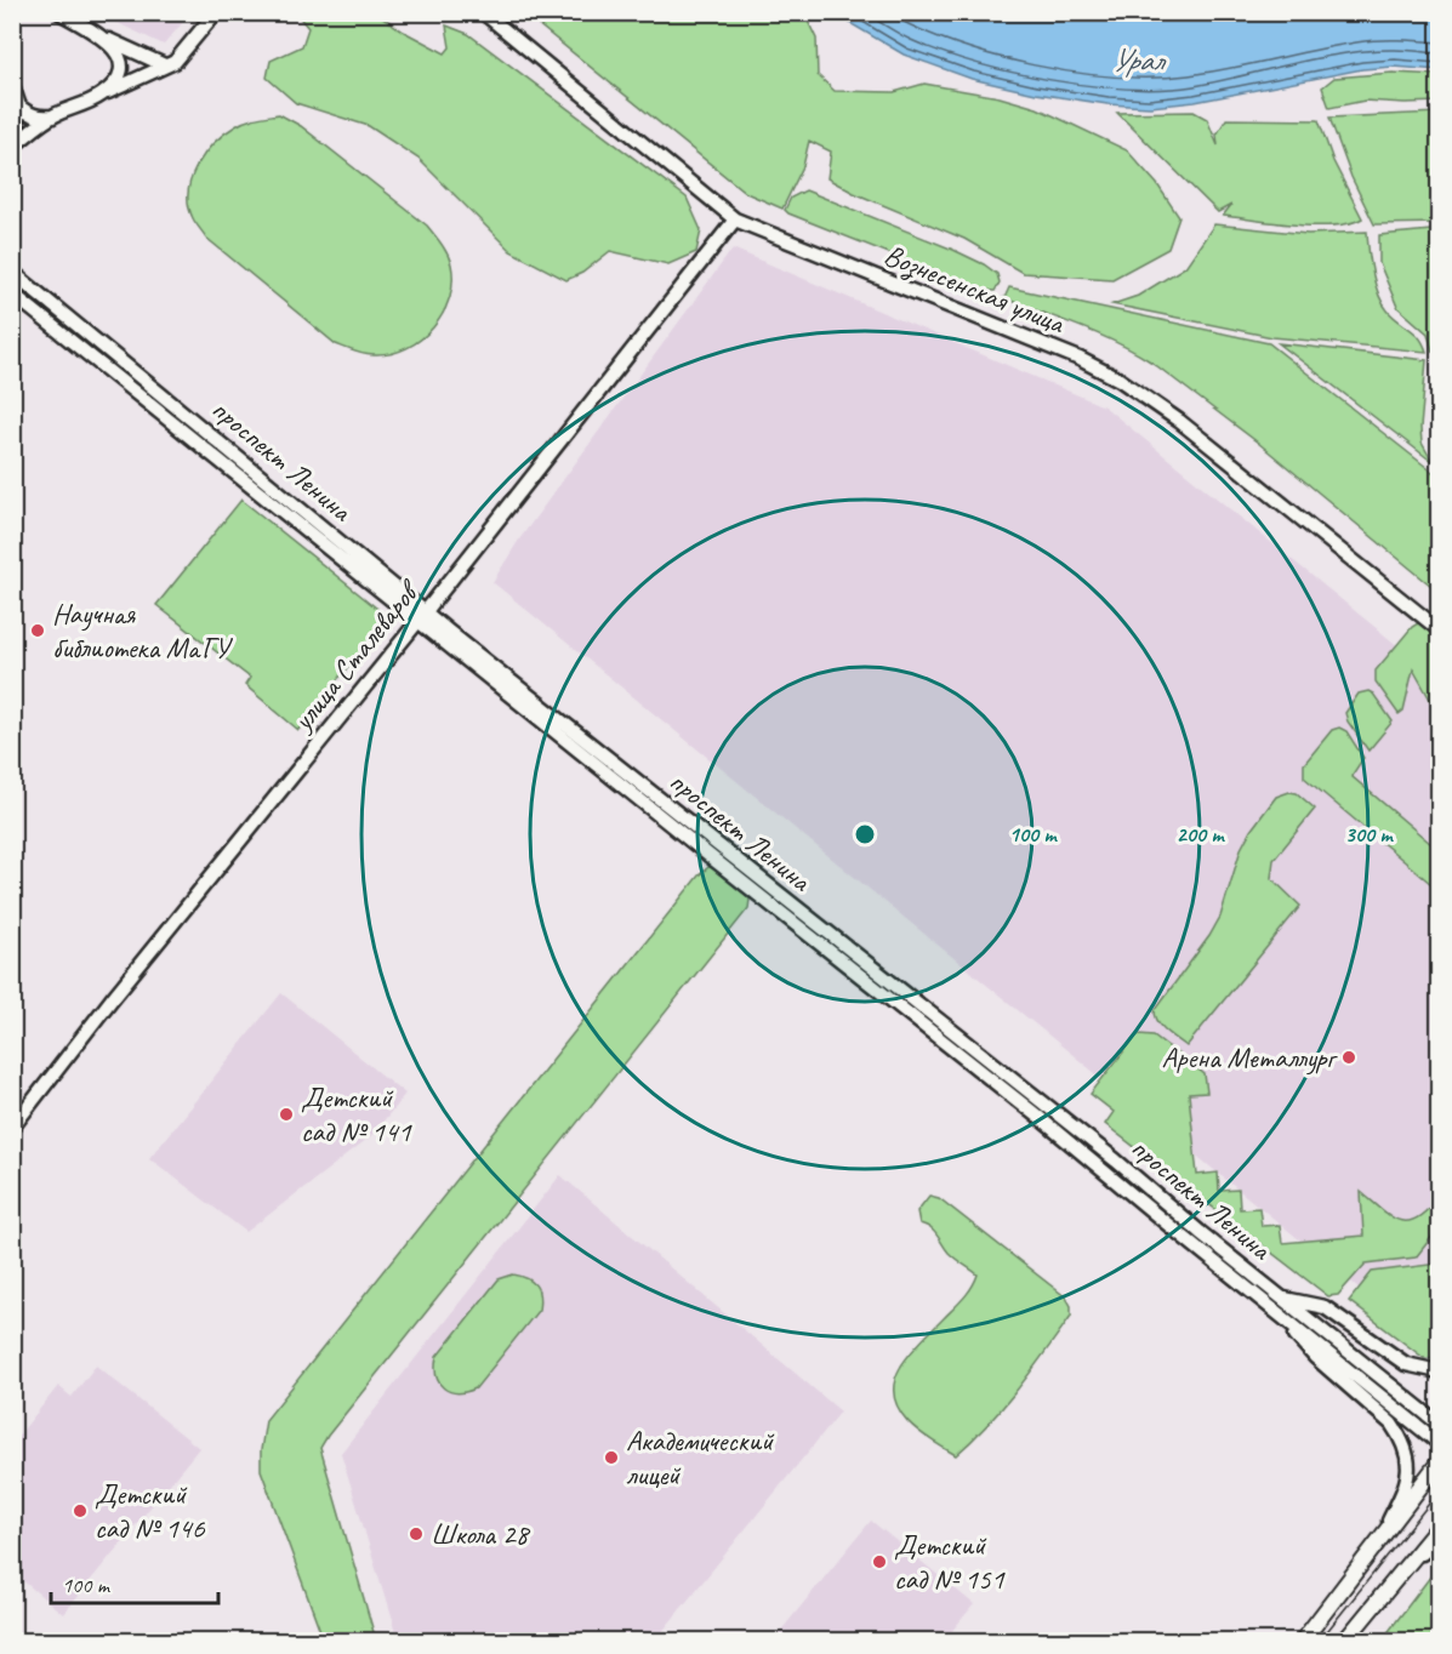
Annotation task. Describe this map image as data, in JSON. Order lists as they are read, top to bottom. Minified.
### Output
{"streets":{"main road":["Вознесенская улица","проспект Ленина","улица Сталеваров"]},"crossings":[["Вознесенская улица","улица Сталеваров"],["проспект Ленина","улица Сталеваров"]],"water":["Урал"],"places":["Научная библиотека МаГУ","Арена Металлург","Детский сад № 141","Академический лицей","Детский сад № 146","Школа 28","Детский сад № 151"],"scale_bar":"100 m","rings":["100 m","200 m","300 m"]}
